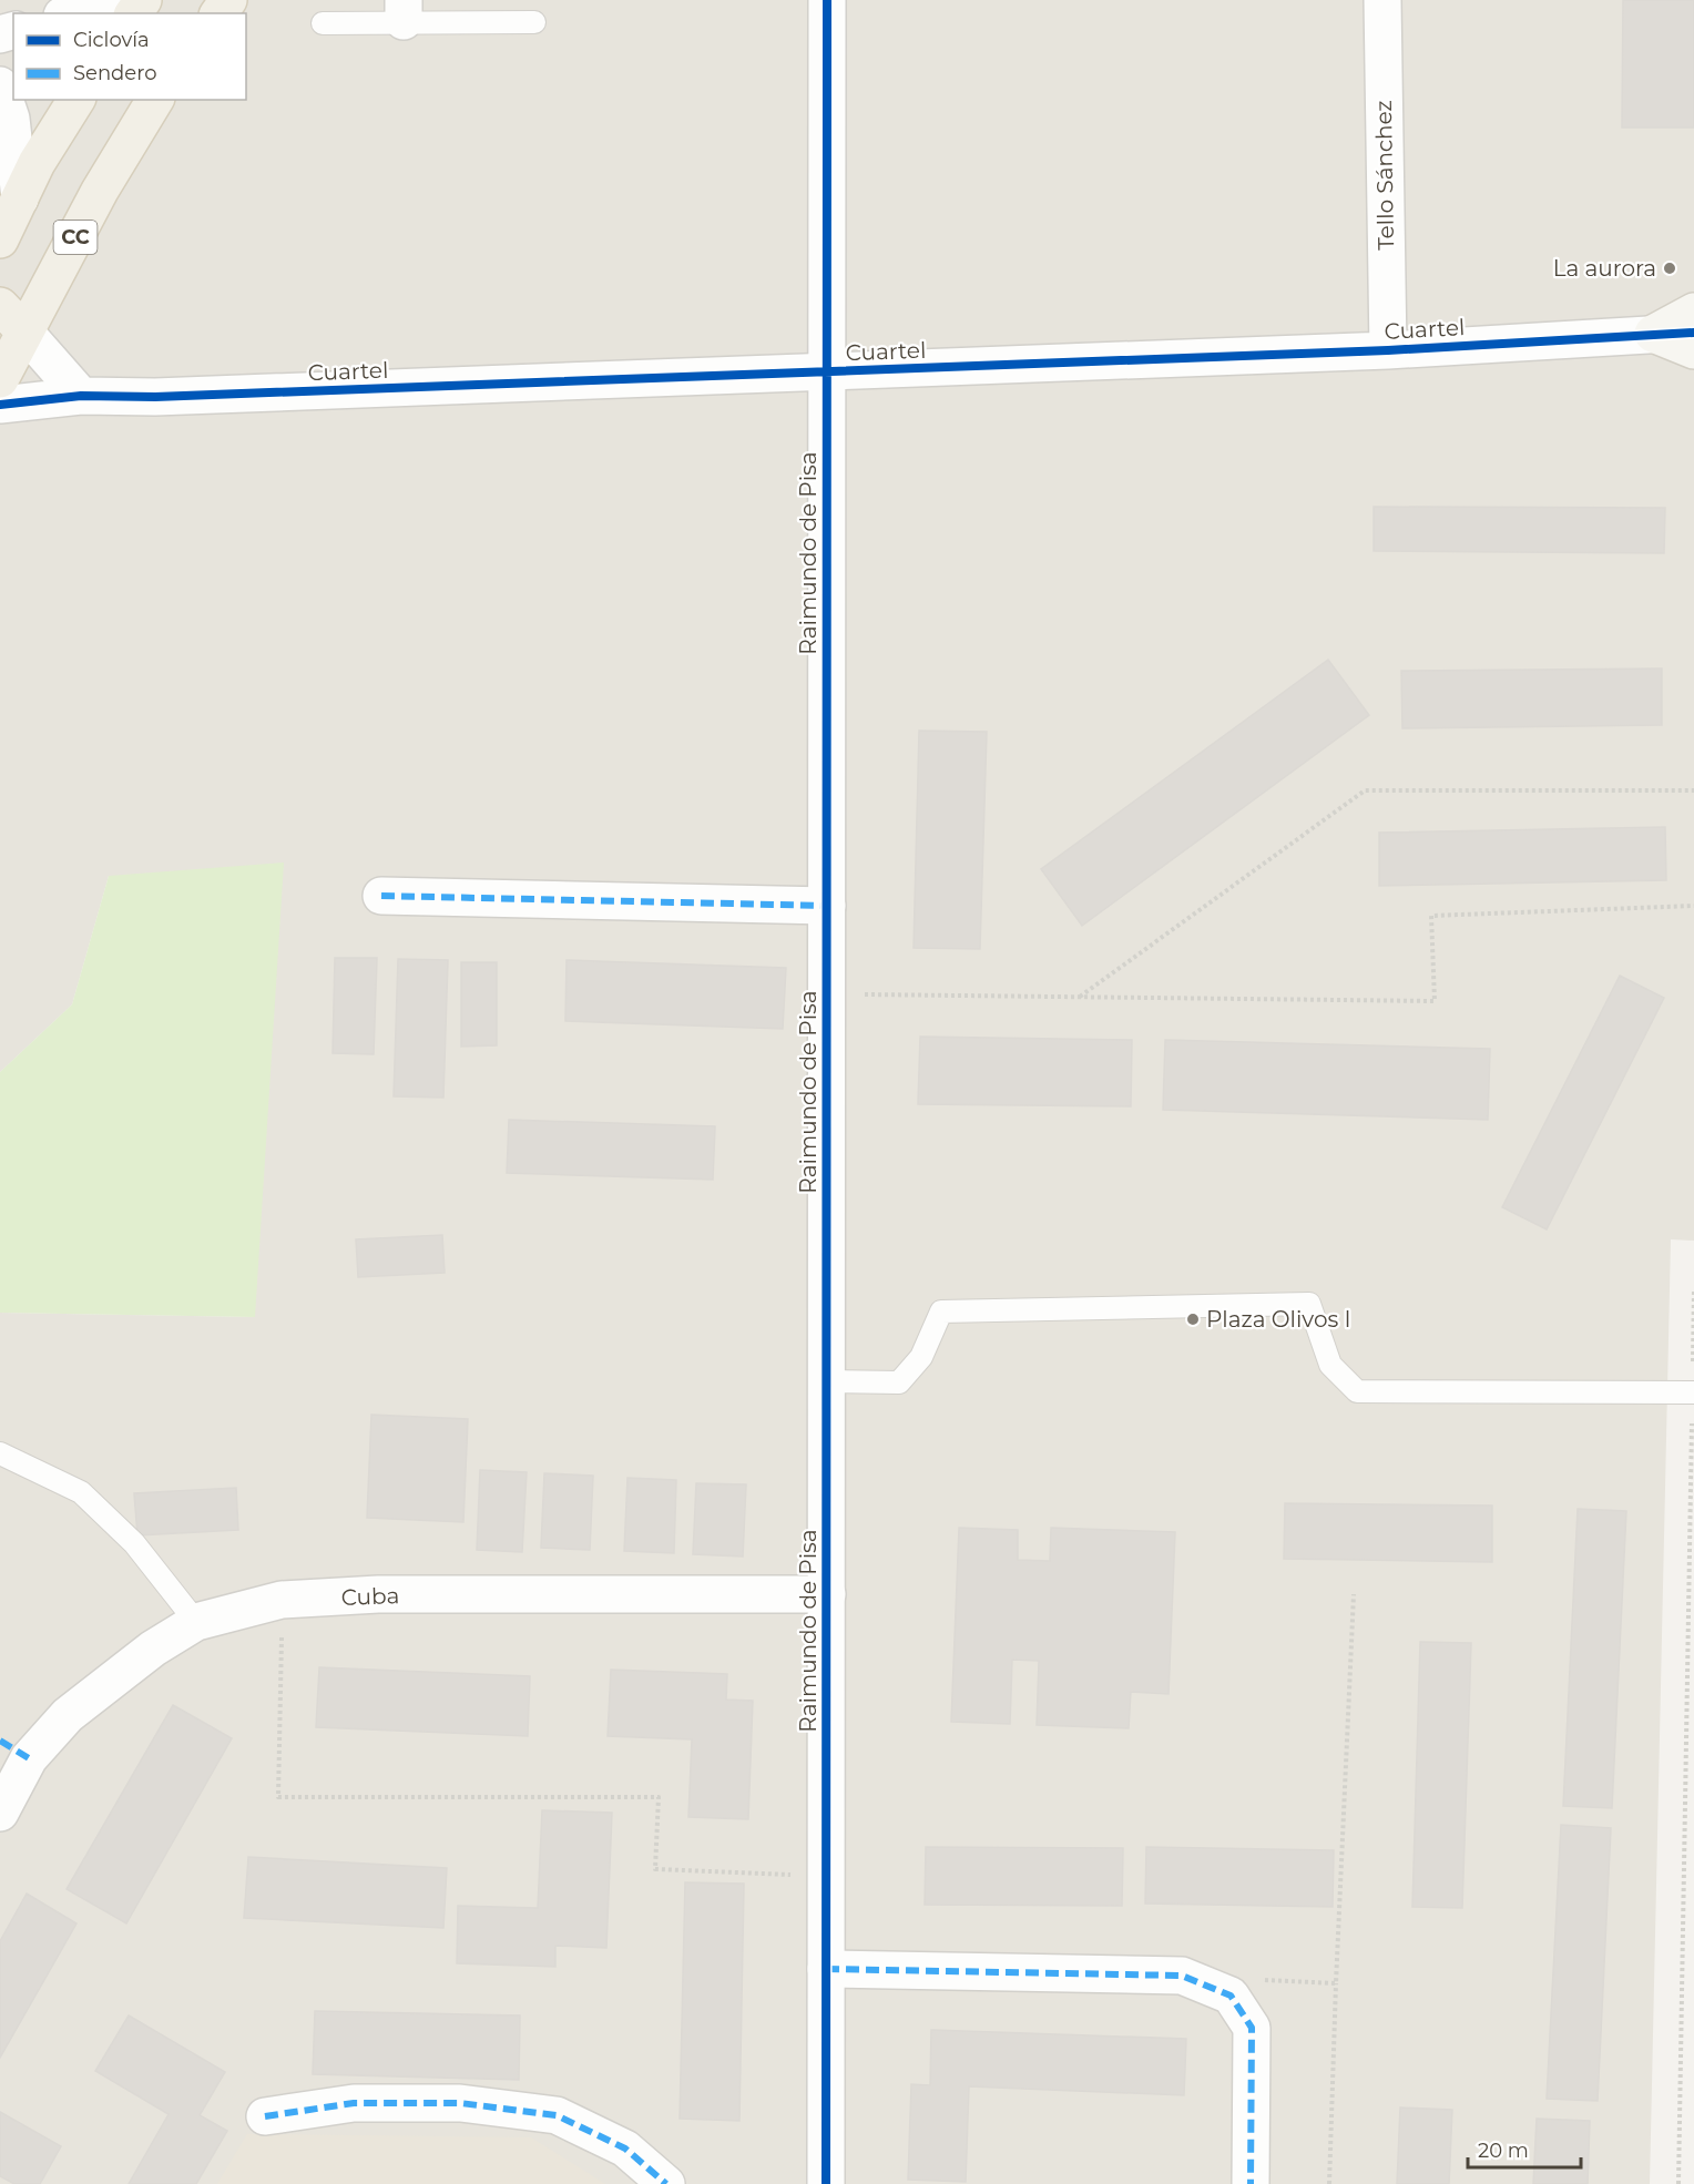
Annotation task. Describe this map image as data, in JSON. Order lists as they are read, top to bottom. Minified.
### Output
{"streets":{"main road":["CC"],"street":["Tello Sánchez","Cuartel","Raimundo de Pisa","Cuba"]},"crossings":[["Tello Sánchez","Cuartel"],["Cuartel","Raimundo de Pisa"],["Raimundo de Pisa","Cuba"]],"places":["La aurora","Plaza Olivos I"],"legend":["Ciclovía","Sendero"],"scale_bar":"20 m"}
